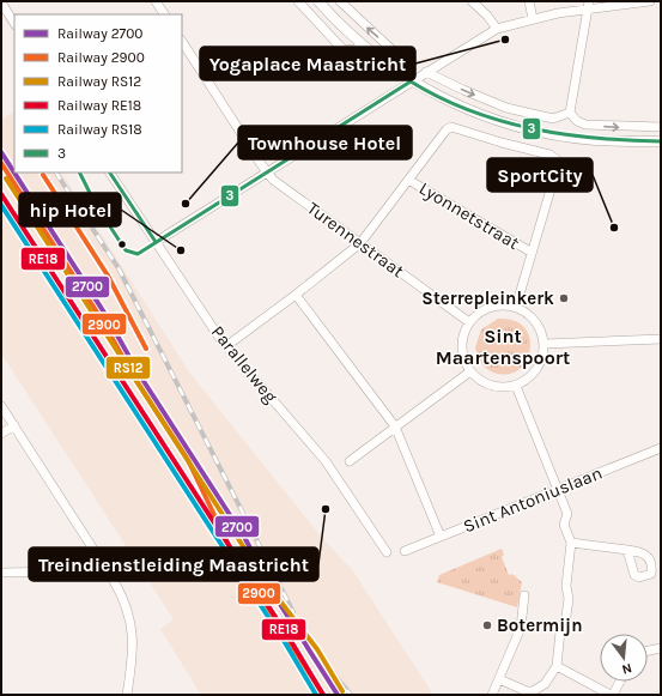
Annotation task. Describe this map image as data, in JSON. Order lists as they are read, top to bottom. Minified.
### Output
{"streets":{"street":["Lyonnetstraat","Turennestraat","Parallelweg","Sint Antoniuslaan"]},"districts":["Sint Maartenspoort"],"places":["Yogaplace Maastricht","Townhouse Hotel","SportCity","hip Hotel","Sterrepleinkerk","Treindienstleiding Maastricht","Botermijn"],"lines":["transit line 3","rail line 2700","rail line 2900","rail line RS12","rail line RE18","rail line RS18"],"legend":["Railway 2700","Railway 2900","Railway RS12","Railway RE18","Railway RS18","3"],"north":"bottom"}
